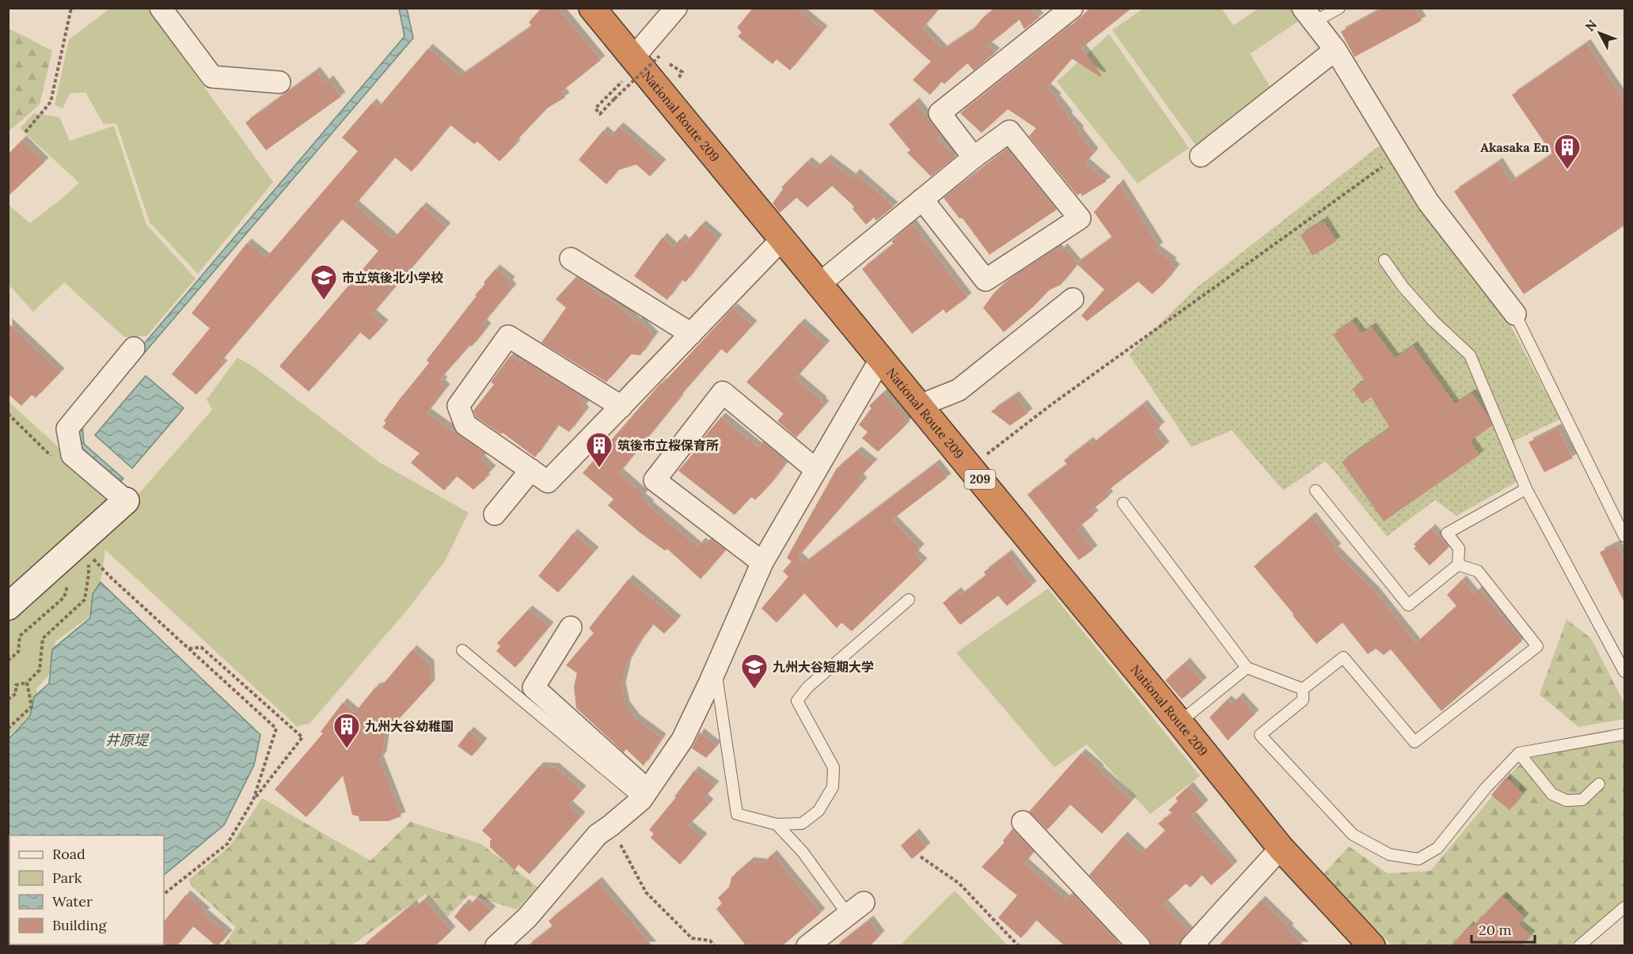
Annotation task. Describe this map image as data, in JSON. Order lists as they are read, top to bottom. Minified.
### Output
{"streets":{"highway":["National Route 209","209"]},"water":["井原堤"],"places":{"building":["Akasaka En","筑後市立桜保育所","九州大谷幼稚園"],"school or university":["市立筑後北小学校","九州大谷短期大学"]},"legend":["Road","Park","Water","Building"],"scale_bar":"20 m","north":"top left"}
